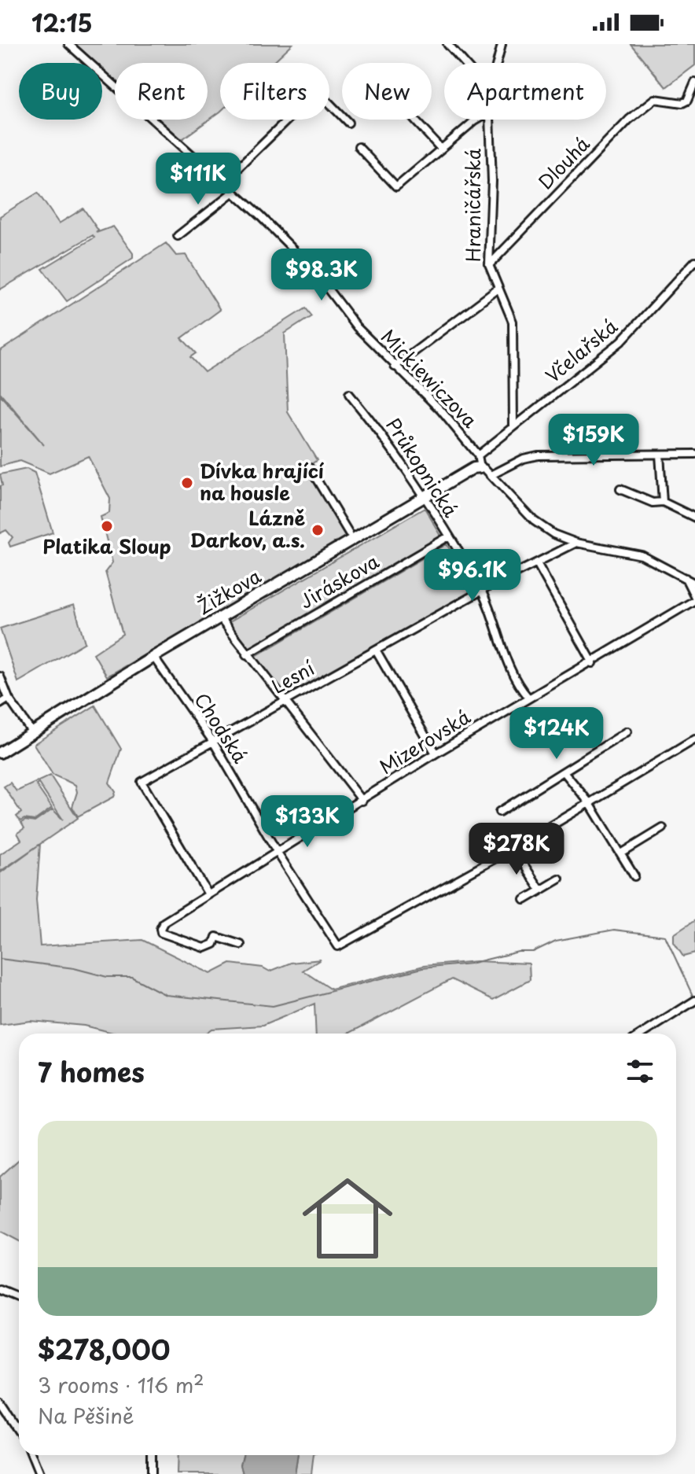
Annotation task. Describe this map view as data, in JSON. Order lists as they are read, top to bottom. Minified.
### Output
{"streets":{"street":["Dlouhá","Hraničářská","Včelařská","Mickiewiczova","Průkopnická","Jiráskova","Žižkova","Lesní","Chodská","Mizerovská"]},"crossings":[["Dlouhá","Hraničářská"],["Hraničářská","Včelařská"],["Včelařská","Mickiewiczova"],["Mickiewiczova","Žižkova"],["Průkopnická","Jiráskova"],["Průkopnická","Žižkova"],["Průkopnická","Lesní"],["Průkopnická","Mizerovská"],["Žižkova","Chodská"],["Lesní","Chodská"],["Lesní","Mizerovská"],["Chodská","Mizerovská"]],"places":["Dívka hrající na housle","Platika Sloup","Lázně Darkov, a.s."],"page":{"status":"12:15","chip":["Buy","Rent","Filters","New","Apartment"],"price":["$111K","$98.3K","$159K","$96.1K","$124K","$133K","$278K"],"heading":"7 homes","list":[{"name":"$278,000","note":"3 rooms · 116 m² · Na Pěšině"}]}}
